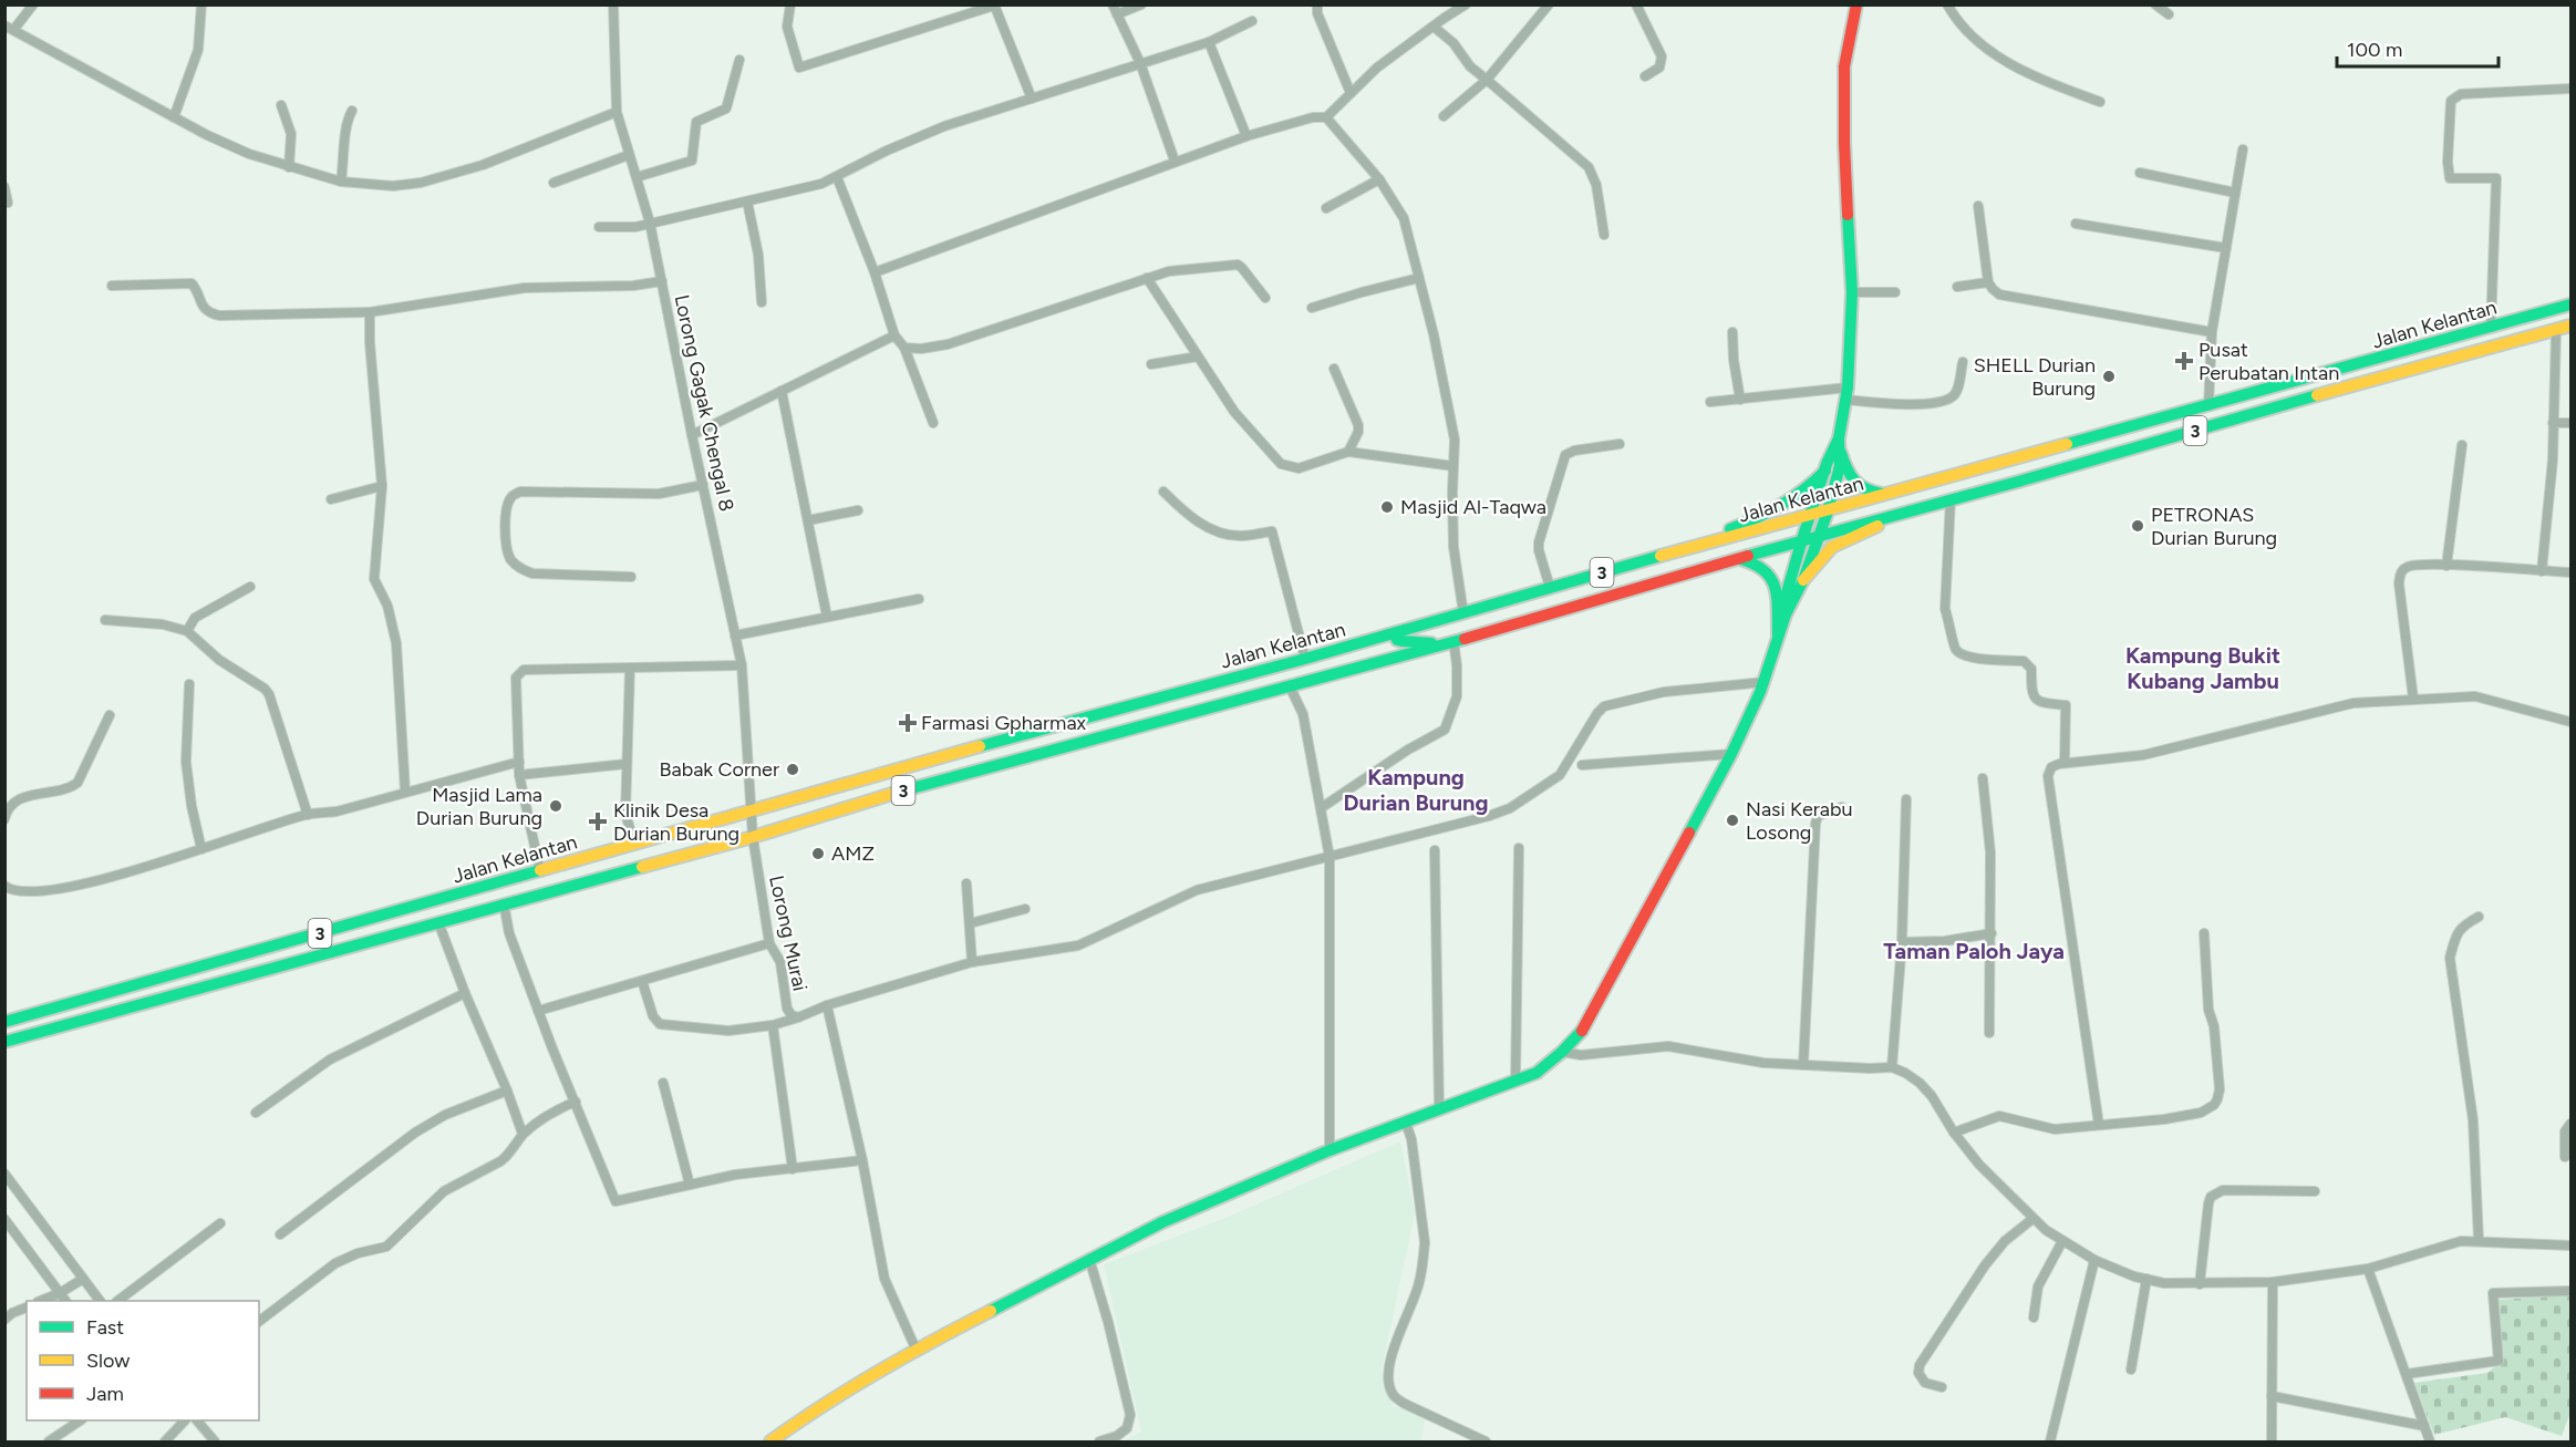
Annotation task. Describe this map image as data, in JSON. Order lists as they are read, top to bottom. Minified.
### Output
{"streets":{"main road":["Jalan Kelantan","3"],"street":["Lorong Gagak Chengal 8","Lorong Murai"]},"crossings":[["Jalan Kelantan","Lorong Gagak Chengal 8"],["Jalan Kelantan","Lorong Murai"],["Lorong Gagak Chengal 8","Lorong Murai"]],"districts":["Kampung Bukit Kubang Jambu","Kampung Durian Burung","Taman Paloh Jaya"],"places":{"health":["Pusat Perubatan Intan","Farmasi Gpharmax","Klinik Desa Durian Burung"],"other":["SHELL Durian Burung","Masjid Al-Taqwa","PETRONAS Durian Burung","Babak Corner","Masjid Lama Durian Burung","Nasi Kerabu Losong","AMZ"]},"legend":["Fast","Slow","Jam"],"scale_bar":"100 m"}
